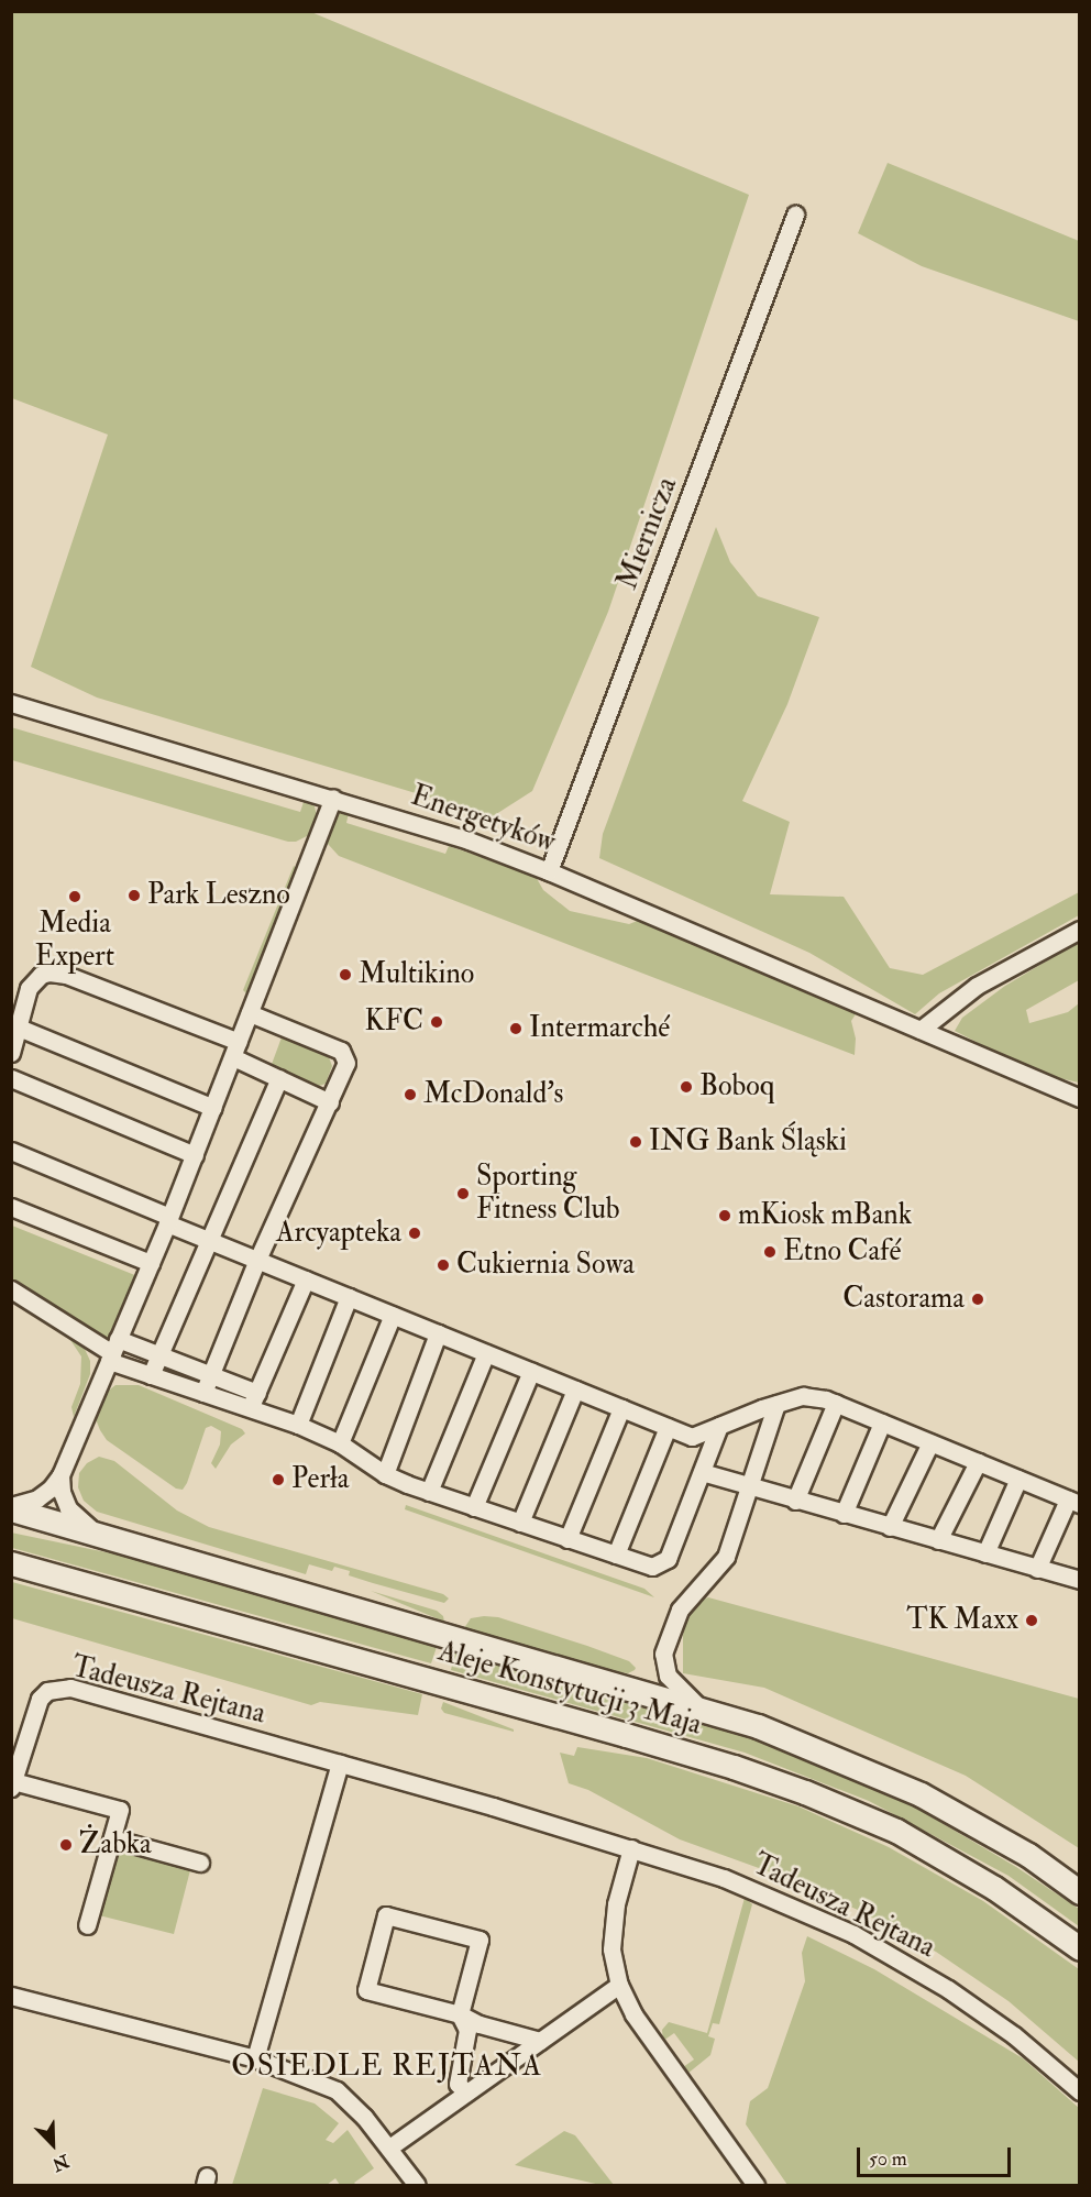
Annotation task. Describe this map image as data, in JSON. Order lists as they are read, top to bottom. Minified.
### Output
{"streets":{"main road":["Aleje Konstytucji 3 Maja"],"street":["Miernicza","Energetyków","Tadeusza Rejtana"]},"crossings":[["Miernicza","Energetyków"]],"districts":["OSIEDLE REJTANA"],"places":["Park Leszno","Media Expert","Multikino","KFC","Intermarché","Boboq","McDonald's","ING Bank Śląski","Sporting Fitness Club","mKiosk mBank","Arcyapteka","Etno Café","Cukiernia Sowa","Castorama","Perła","TK Maxx","Żabka"],"scale_bar":"50 m","north":"bottom right"}
